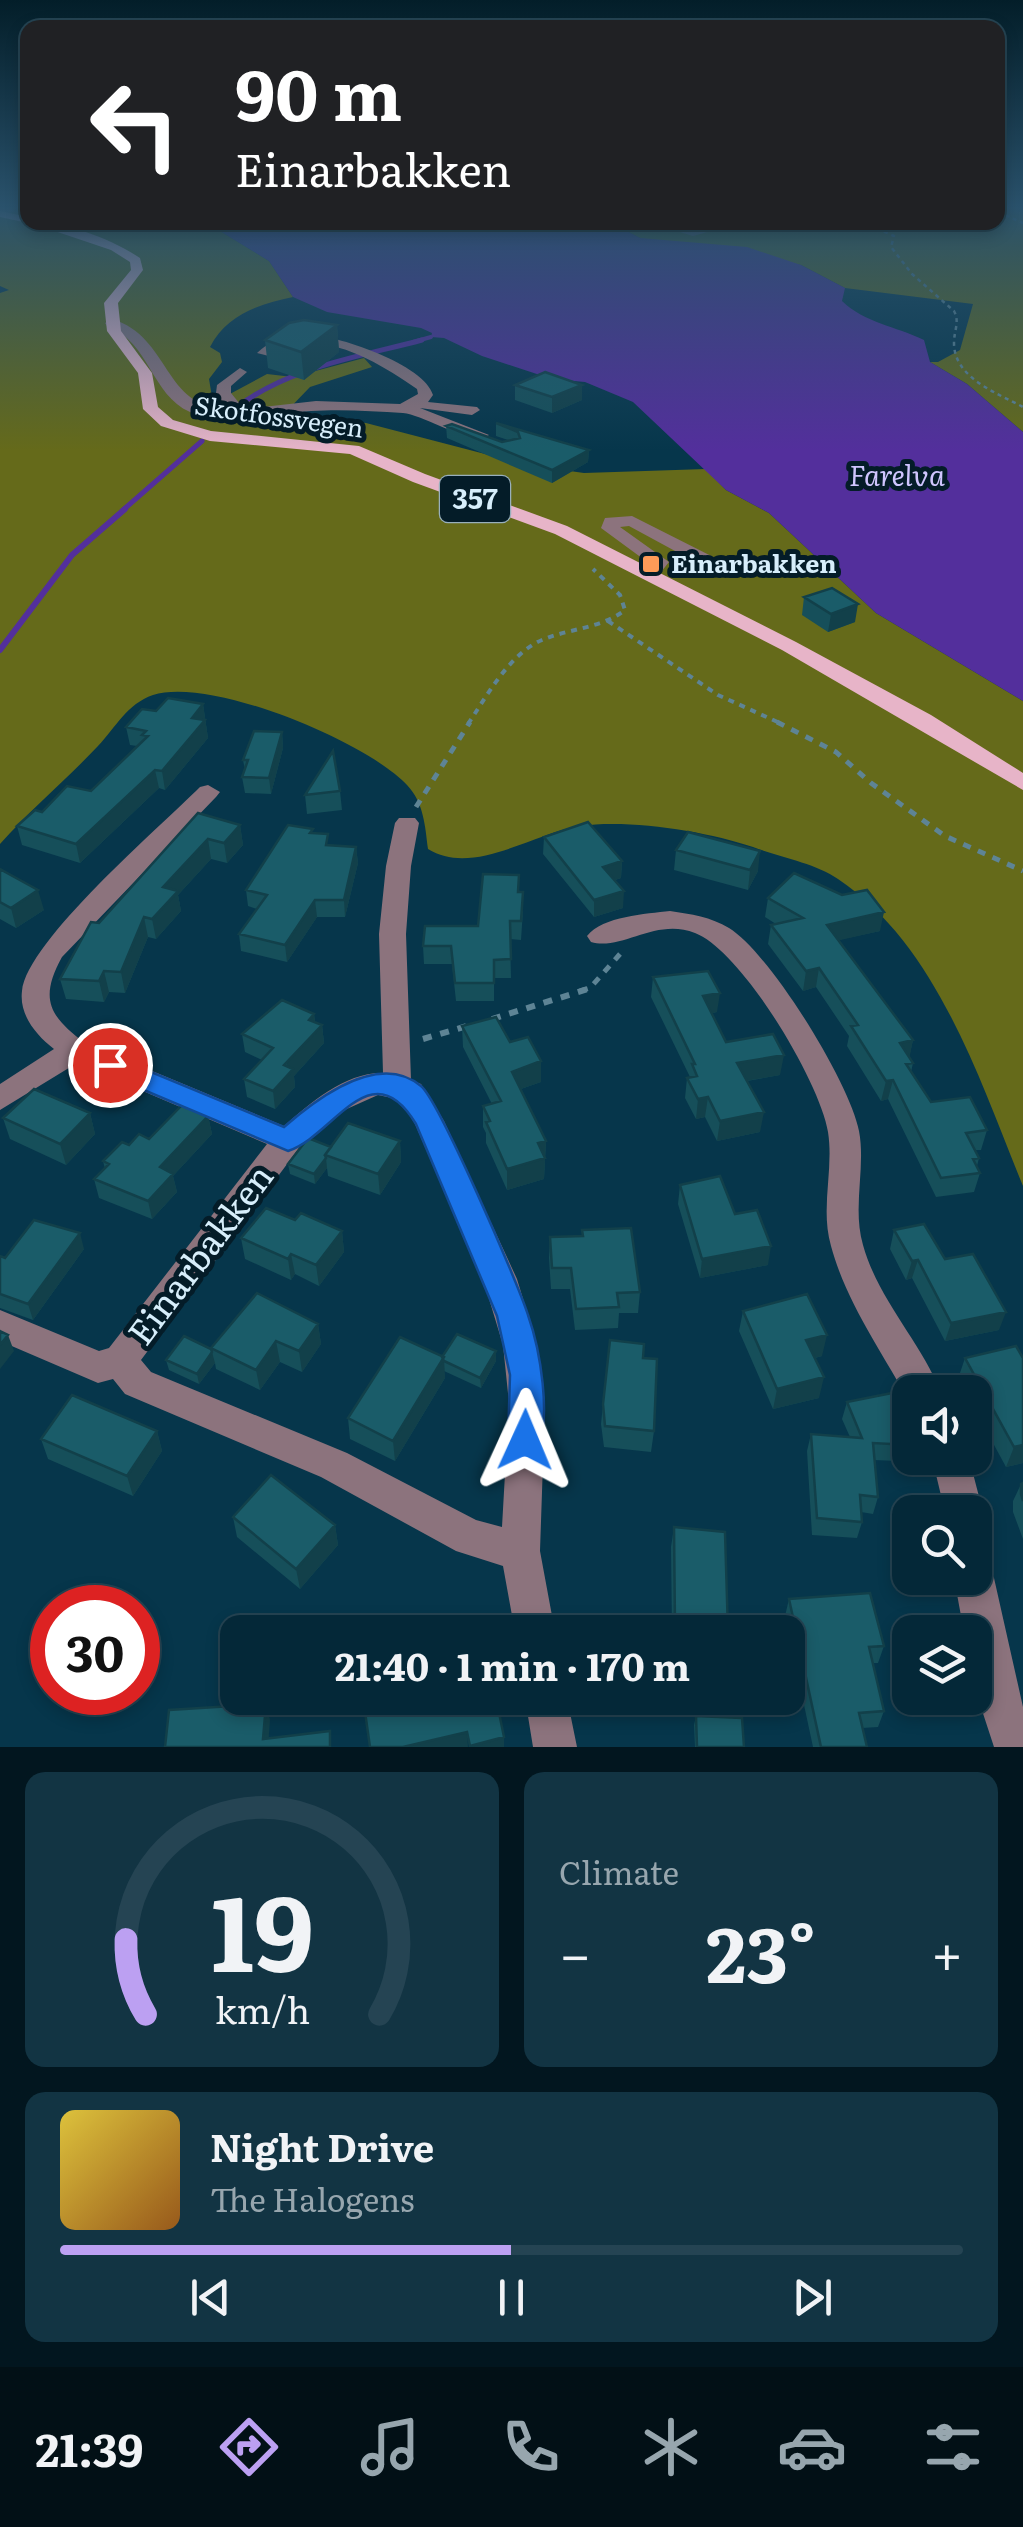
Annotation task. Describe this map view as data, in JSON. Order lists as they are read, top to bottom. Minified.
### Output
{"streets":{"main road":["Skotfossvegen","357"],"street":["Einarbakken"]},"water":["Farelva"],"places":{"transit":["Einarbakken"]},"page":{"turn":["90 m","Einarbakken"],"limit":"30","trip":"21:40 · 1 min · 170 m","tile":"Climate","heat":["−","23°","+"],"song":["Night Drive","The Halogens"],"tabs":"21:39","gauge":["19","km/h"]}}
